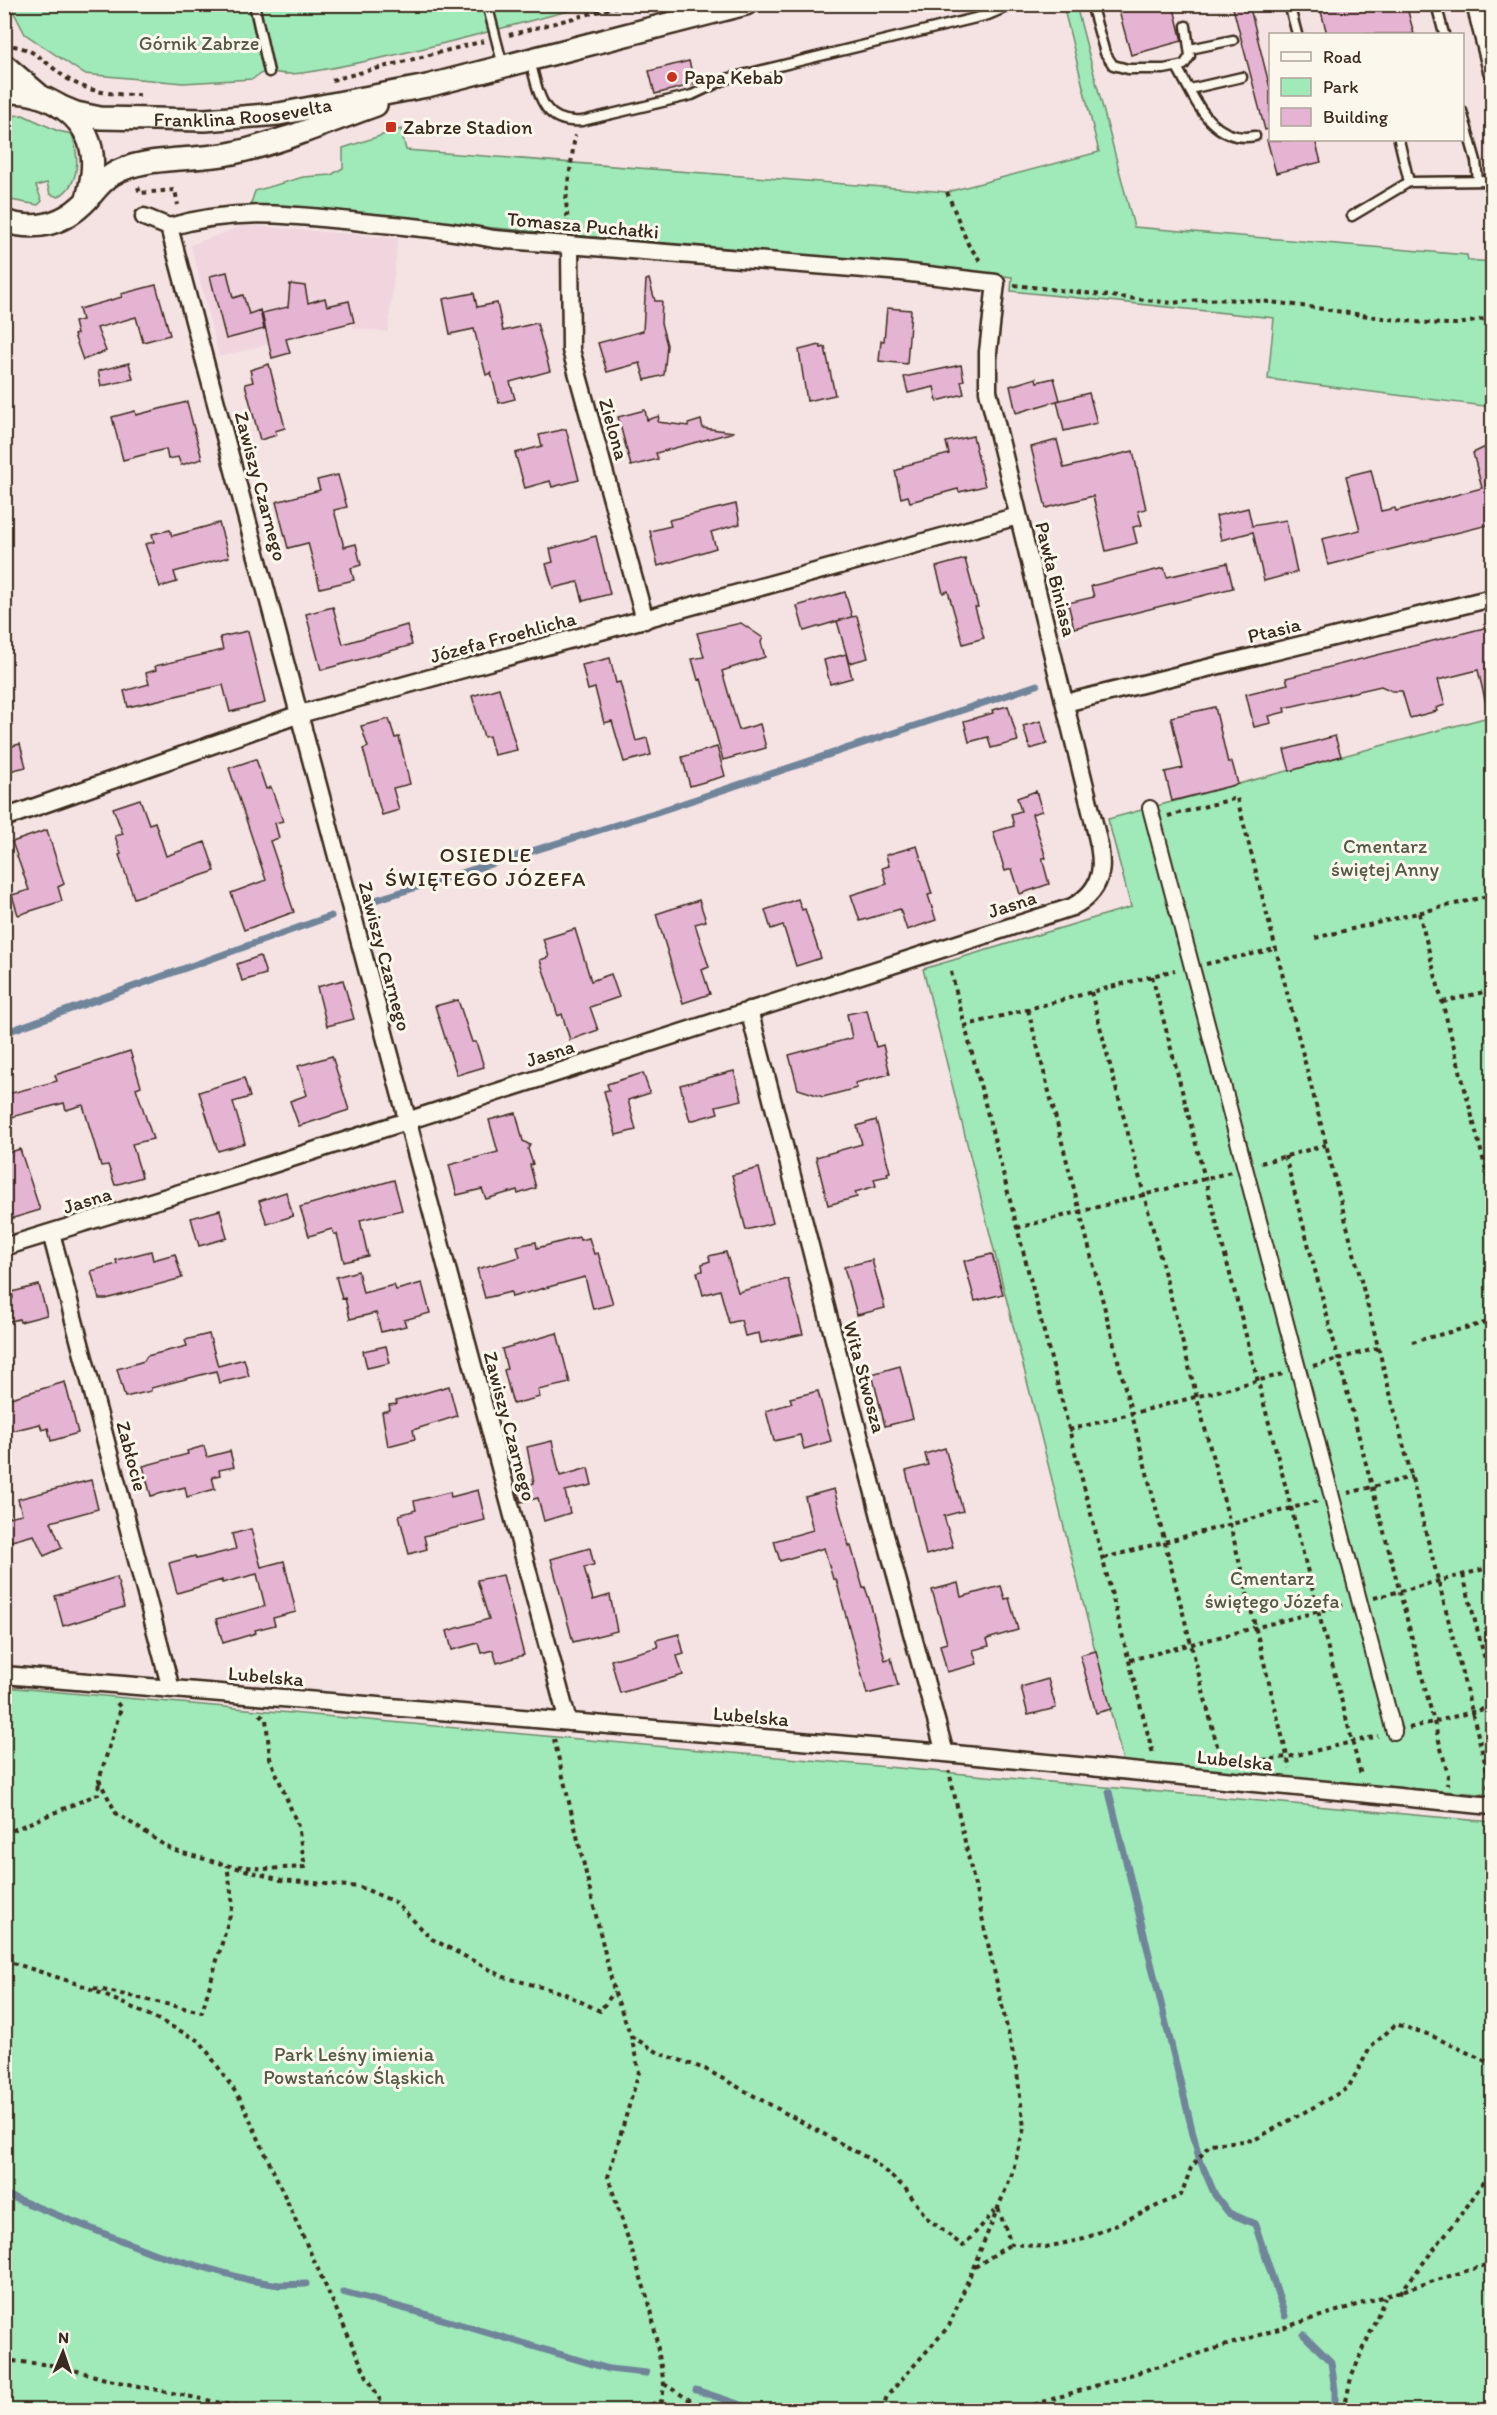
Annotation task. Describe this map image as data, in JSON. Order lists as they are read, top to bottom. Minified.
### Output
{"streets":{"street":["Franklina Roosevelta","Tomasza Puchałki","Zielona","Zawiszy Czarnego","Pawła Biniasa","Ptasia","Józefa Froehlicha","Jasna","Wita Stwosza","Zabłocie","Lubelska"]},"crossings":[["Tomasza Puchałki","Zielona"],["Tomasza Puchałki","Zawiszy Czarnego"],["Tomasza Puchałki","Pawła Biniasa"],["Zielona","Józefa Froehlicha"],["Zawiszy Czarnego","Józefa Froehlicha"],["Zawiszy Czarnego","Jasna"],["Zawiszy Czarnego","Lubelska"],["Pawła Biniasa","Ptasia"],["Pawła Biniasa","Józefa Froehlicha"],["Pawła Biniasa","Jasna"],["Jasna","Wita Stwosza"],["Jasna","Zabłocie"],["Wita Stwosza","Lubelska"],["Zabłocie","Lubelska"]],"districts":["OSIEDLE ŚWIĘTEGO JÓZEFA"],"parks":["Górnik Zabrze","Cmentarz świętej Anny","Cmentarz świętego Józefa","Park Leśny imienia Powstańców Śląskich"],"places":{"other":["Papa Kebab"],"transit":["Zabrze Stadion"]},"legend":["Road","Park","Building"],"north":"top"}
